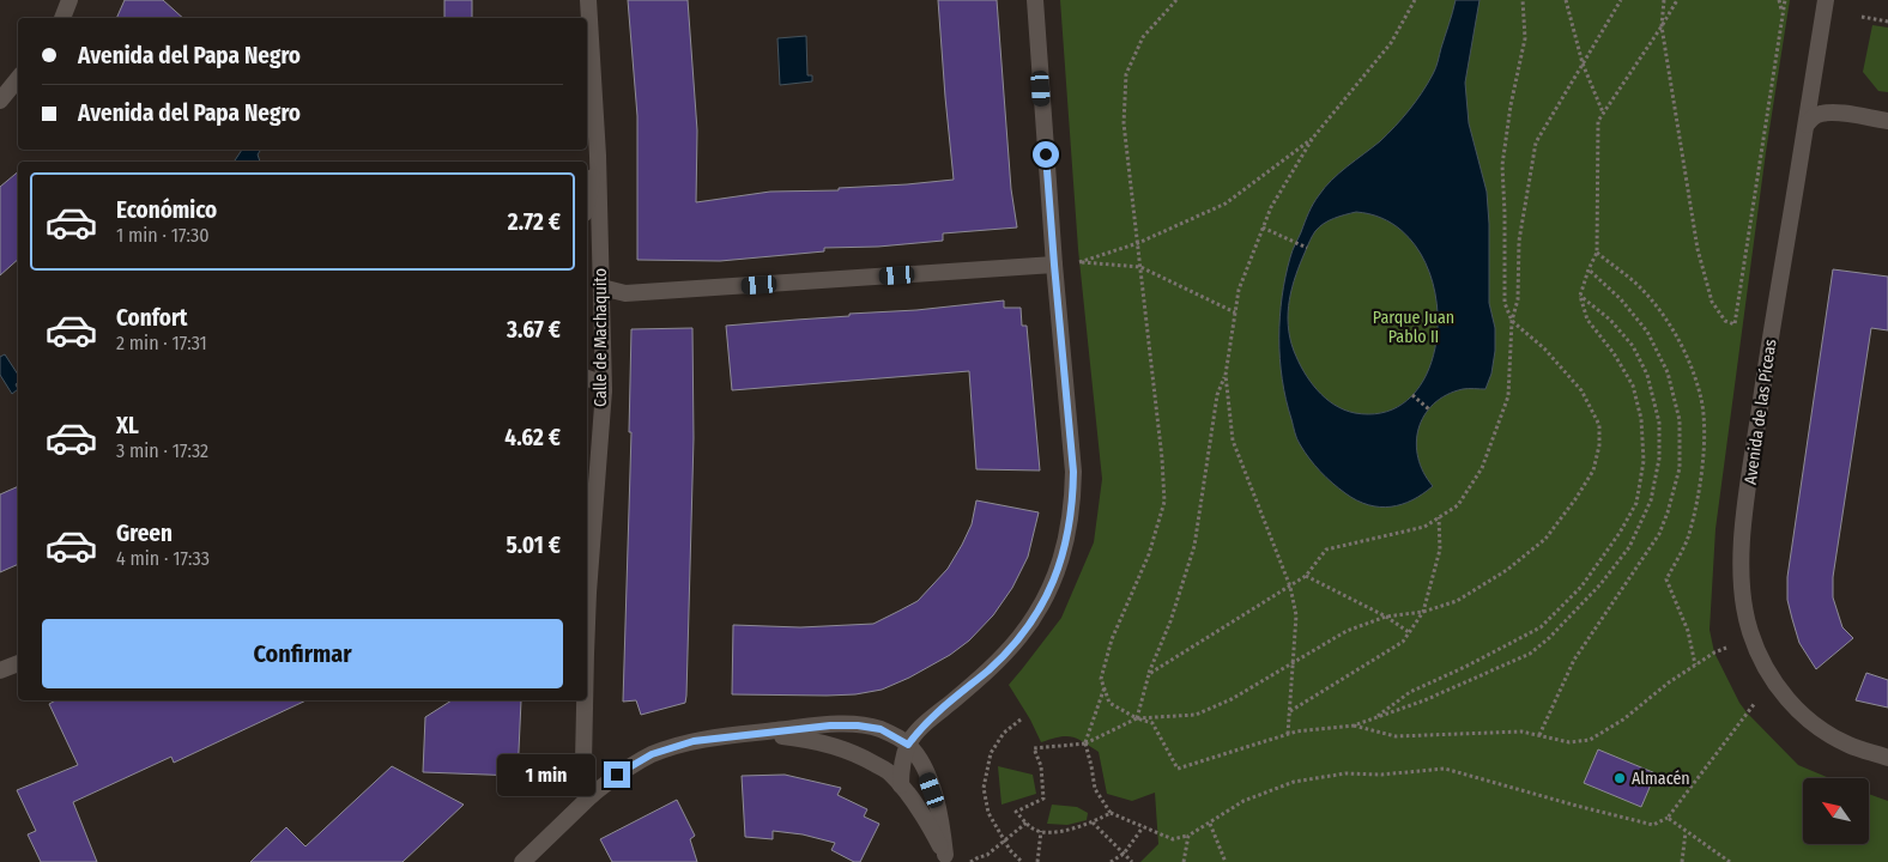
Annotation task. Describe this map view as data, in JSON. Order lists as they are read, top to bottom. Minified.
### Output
{"streets":{"street":["Calle de Machaquito","Avenida de las Píceas"]},"parks":["Parque Juan Pablo II"],"places":["Almacén"],"north":"top left","page":{"banner":["Avenida del Papa Negro","Avenida del Papa Negro"],"list":[{"name":"Económico","note":"1 min · 17:30","value":"2.72 €"},{"name":"Confort","note":"2 min · 17:31","value":"3.67 €"},{"name":"XL","note":"3 min · 17:32","value":"4.62 €"},{"name":"Green","note":"4 min · 17:33","value":"5.01 €"}],"buttons":"Confirmar","bubble":"1 min"}}
